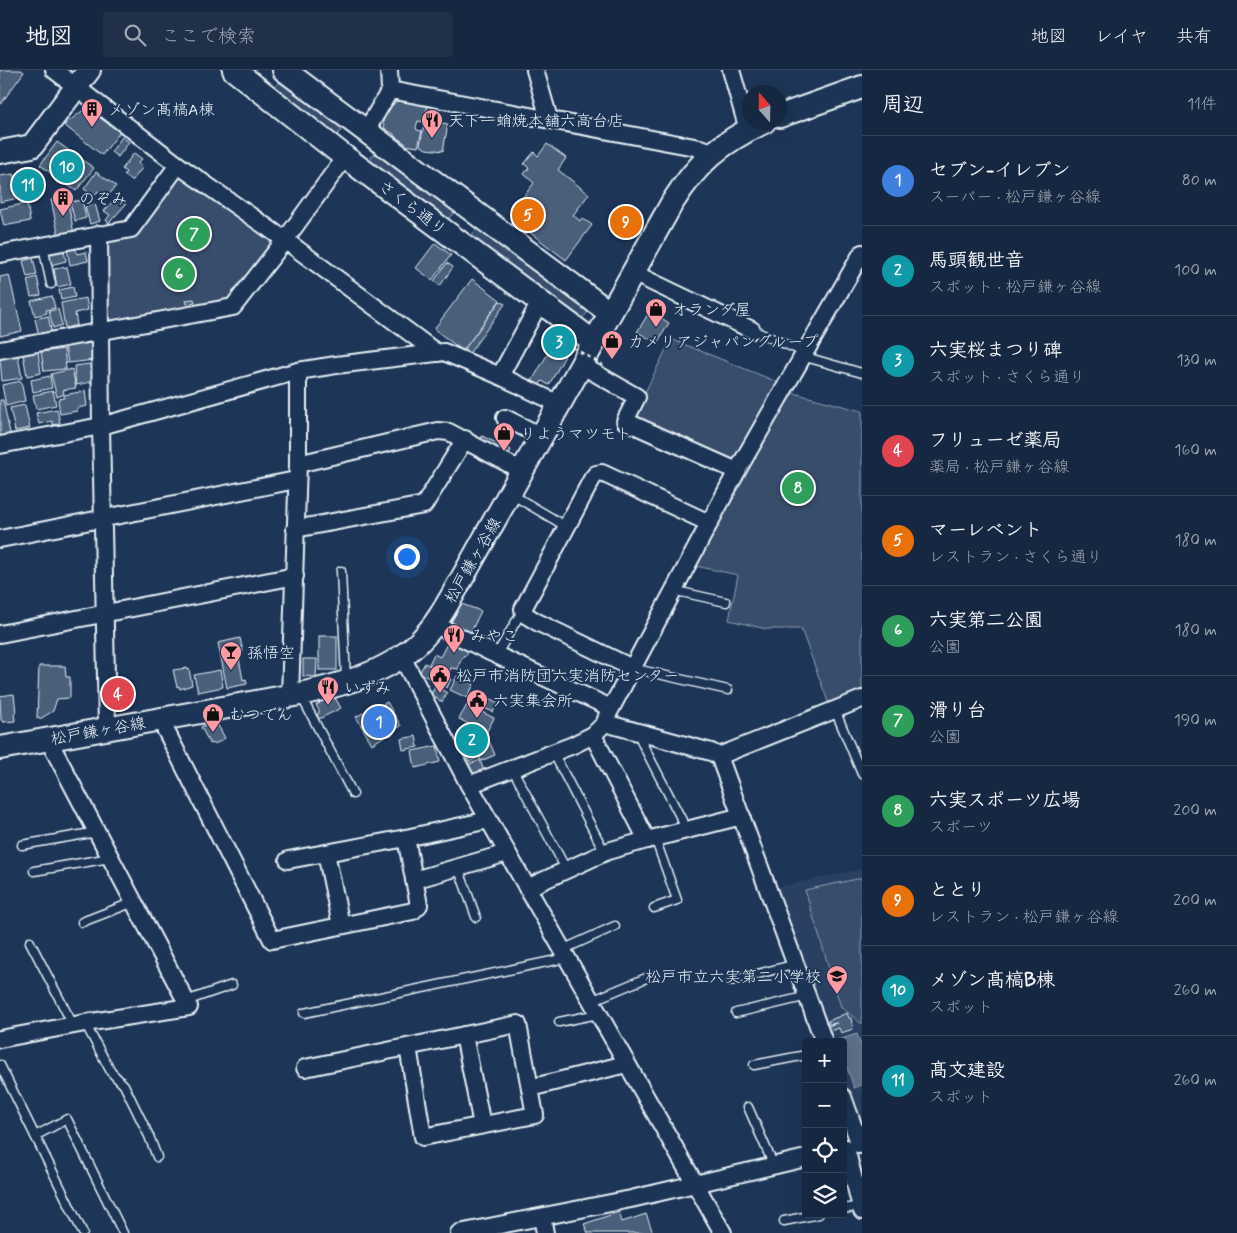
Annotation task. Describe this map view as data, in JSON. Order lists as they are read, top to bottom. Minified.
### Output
{"streets":{"main road":["さくら通り","松戸鎌ヶ谷線"]},"crossings":[["さくら通り","松戸鎌ヶ谷線"]],"places":{"building":["メゾン髙槁A棟","のぞみ"],"restaurant":["天下一蛸焼本舗六高台店","みやこ","いずみ"],"shop":["オランダ屋","カメリアジャパングループ","りようマツモト","むつでん"],"bar":["孫悟空"],"public building":["松戸市消防団六実消防センター","六実集会所"],"school or university":["松戸市立六実第二小学校"]},"north":"top","page":{"header":"地図","search":"ここで検索","nav":["地図","レイヤ","共有"],"heading":["周辺","11件"],"list":[{"mark":"1","name":"セブン-イレブン","note":"スーパー · 松戸鎌ヶ谷線","value":"80 m"},{"mark":"2","name":"馬頭観世音","note":"スポット · 松戸鎌ヶ谷線","value":"100 m"},{"mark":"3","name":"六実桜まつり碑","note":"スポット · さくら通り","value":"130 m"},{"mark":"4","name":"フリューゼ薬局","note":"薬局 · 松戸鎌ヶ谷線","value":"160 m"},{"mark":"5","name":"マーレベント","note":"レストラン · さくら通り","value":"180 m"},{"mark":"6","name":"六実第二公園","note":"公園","value":"180 m"},{"mark":"7","name":"滑り台","note":"公園","value":"190 m"},{"mark":"8","name":"六実スポーツ広場","note":"スポーツ","value":"200 m"},{"mark":"9","name":"ととり","note":"レストラン · 松戸鎌ヶ谷線","value":"200 m"},{"mark":"10","name":"メゾン髙槁B棟","note":"スポット","value":"260 m"},{"mark":"11","name":"髙文建設","note":"スポット","value":"260 m"}],"pins":["10","11","5","9","7","6","3","8","4","1","2"],"map_buttons":["+","−"]}}
